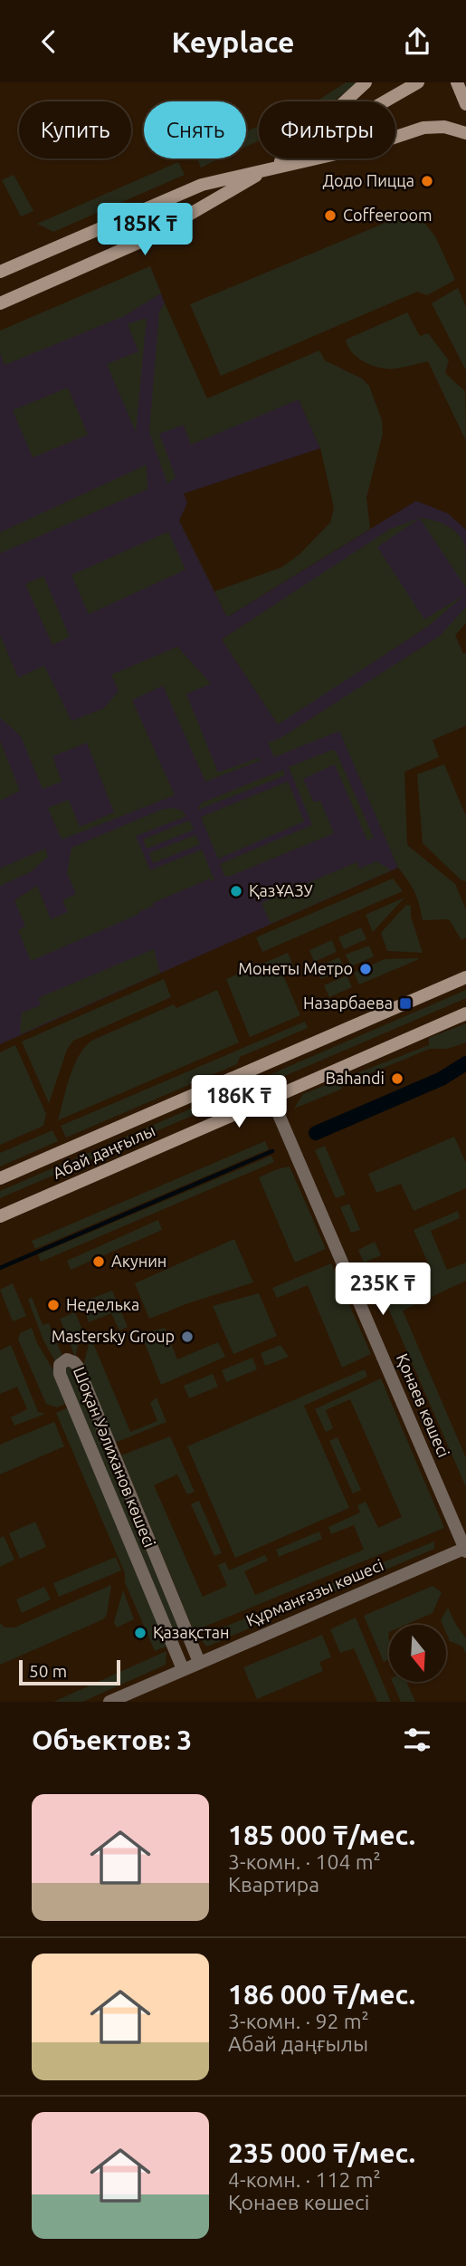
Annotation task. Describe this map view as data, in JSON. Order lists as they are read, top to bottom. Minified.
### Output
{"streets":{"main road":["Абай даңғылы"],"street":["Қонаев көшесі","Шоқан Уәлиханов көшесі","Құрманғазы көшесі"]},"crossings":[["Абай даңғылы","Қонаев көшесі"],["Қонаев көшесі","Құрманғазы көшесі"],["Шоқан Уәлиханов көшесі","Құрманғазы көшесі"]],"places":{"other":["Додо Пицца","Coffeeroom","ҚазҰАЗУ","Монеты Метро","Bahandi","Акунин","Неделька","Mastersky Group","Қазақстан"],"transit":["Назарбаева"]},"scale_bar":"50 m","north":"bottom","page":{"header":"Keyplace","chip":["Купить","Снять","Фильтры"],"price":["185K ₸","186K ₸","235K ₸"],"scale":"50 m","heading":"Объектов: 3","list":[{"name":"185 000 ₸/мес.","note":"3-комн. · 104 m² · Квартира"},{"name":"186 000 ₸/мес.","note":"3-комн. · 92 m² · Абай даңғылы"},{"name":"235 000 ₸/мес.","note":"4-комн. · 112 m² · Қонаев көшесі"}]}}
